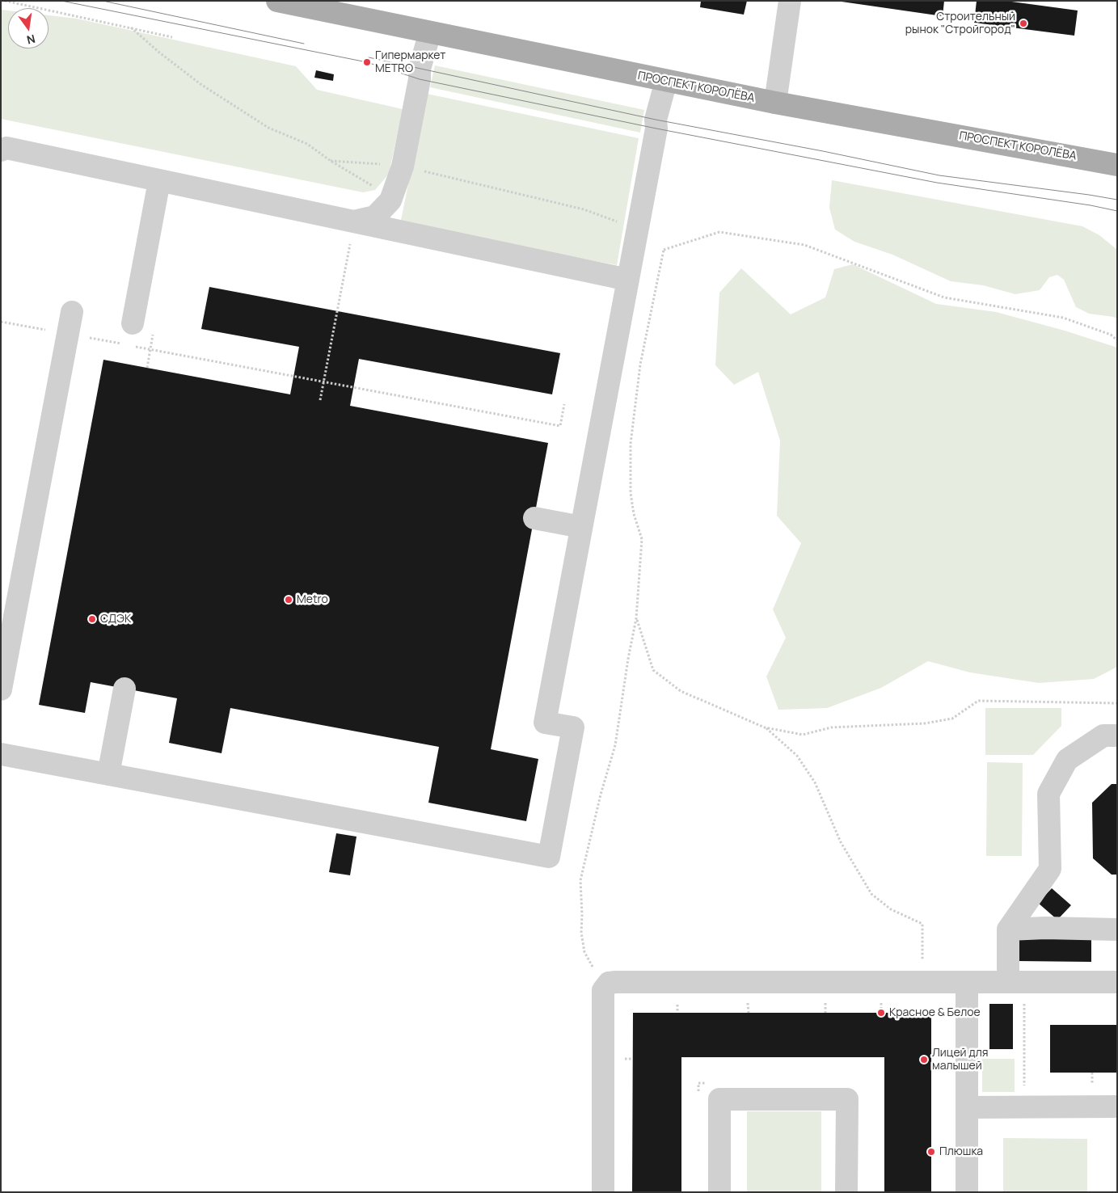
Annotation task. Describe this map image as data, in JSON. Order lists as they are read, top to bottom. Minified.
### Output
{"streets":{"main road":["ПРОСПЕКТ КОРОЛЁВА"]},"places":["Строительный рынок \"Стройгород\"","Гипермаркет METRO","Metro","СДЭК","Красное & Белое","Лицей для малышей","Плюшка"],"north":"bottom"}
